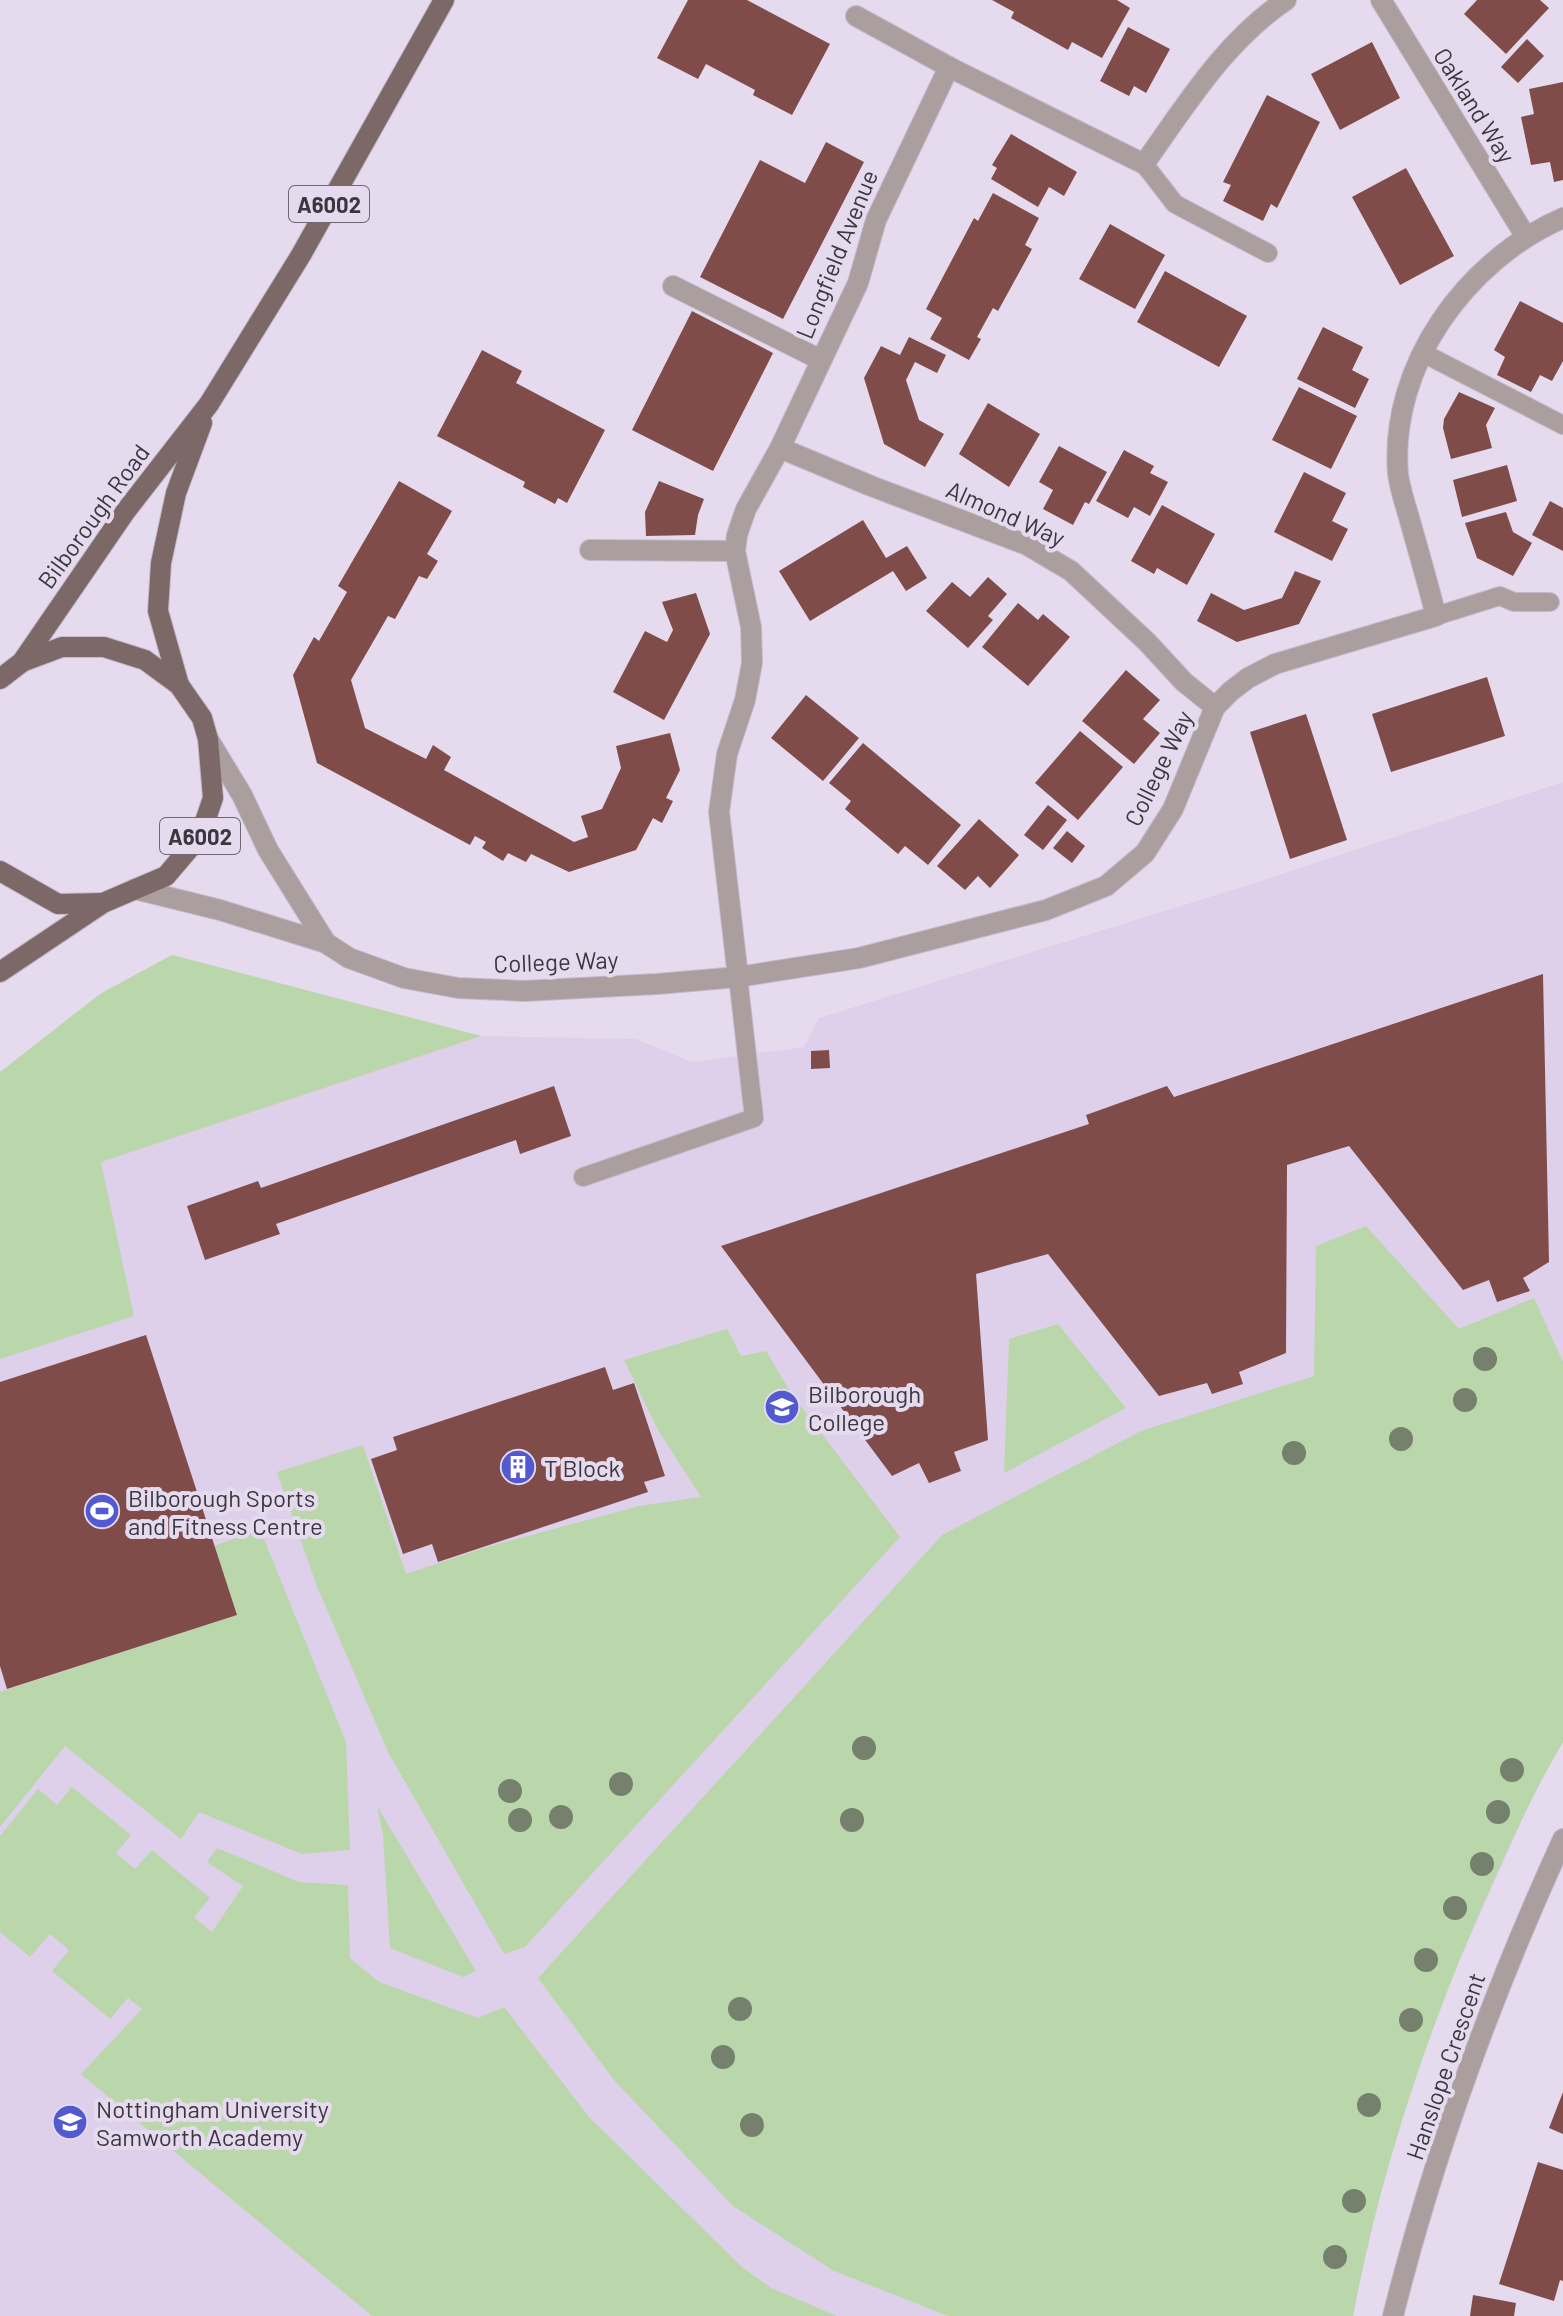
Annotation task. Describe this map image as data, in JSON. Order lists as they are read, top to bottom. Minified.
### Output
{"streets":{"main road":["A6002","Bilborough Road"],"street":["Oakland Way","Longfield Avenue","Almond Way","College Way","Hanslope Crescent"]},"crossings":[["Longfield Avenue","Almond Way"],["Longfield Avenue","College Way"],["Almond Way","College Way"],["Bilborough Road","College Way"]],"places":{"school or university":["Bilborough College","Nottingham University Samworth Academy"],"building":["T Block"],"sports":["Bilborough Sports and Fitness Centre"]}}
